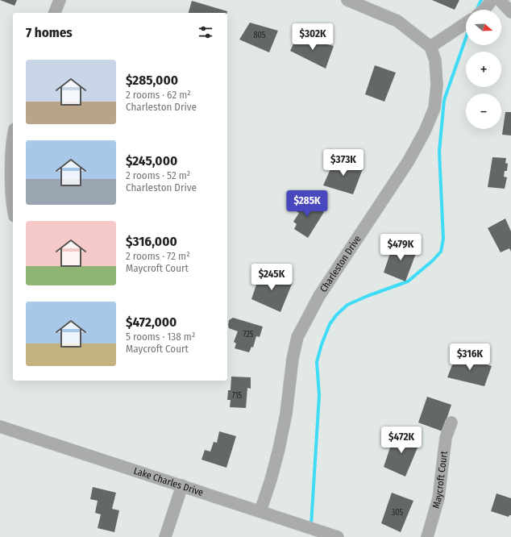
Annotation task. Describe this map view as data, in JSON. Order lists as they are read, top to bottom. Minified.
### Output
{"streets":{"street":["Charleston Drive","Maycroft Court","Lake Charles Drive"]},"crossings":[["Charleston Drive","Lake Charles Drive"]],"house_numbers":["805","725","715","305"],"north":"right","page":{"map_buttons":["+","−"],"heading":"7 homes","price":["$302K","$373K","$285K","$479K","$245K","$316K","$472K"],"list":[{"name":"$285,000","note":"2 rooms · 62 m² · Charleston Drive"},{"name":"$245,000","note":"2 rooms · 52 m² · Charleston Drive"},{"name":"$316,000","note":"2 rooms · 72 m² · Maycroft Court"},{"name":"$472,000","note":"5 rooms · 138 m² · Maycroft Court"}]}}
